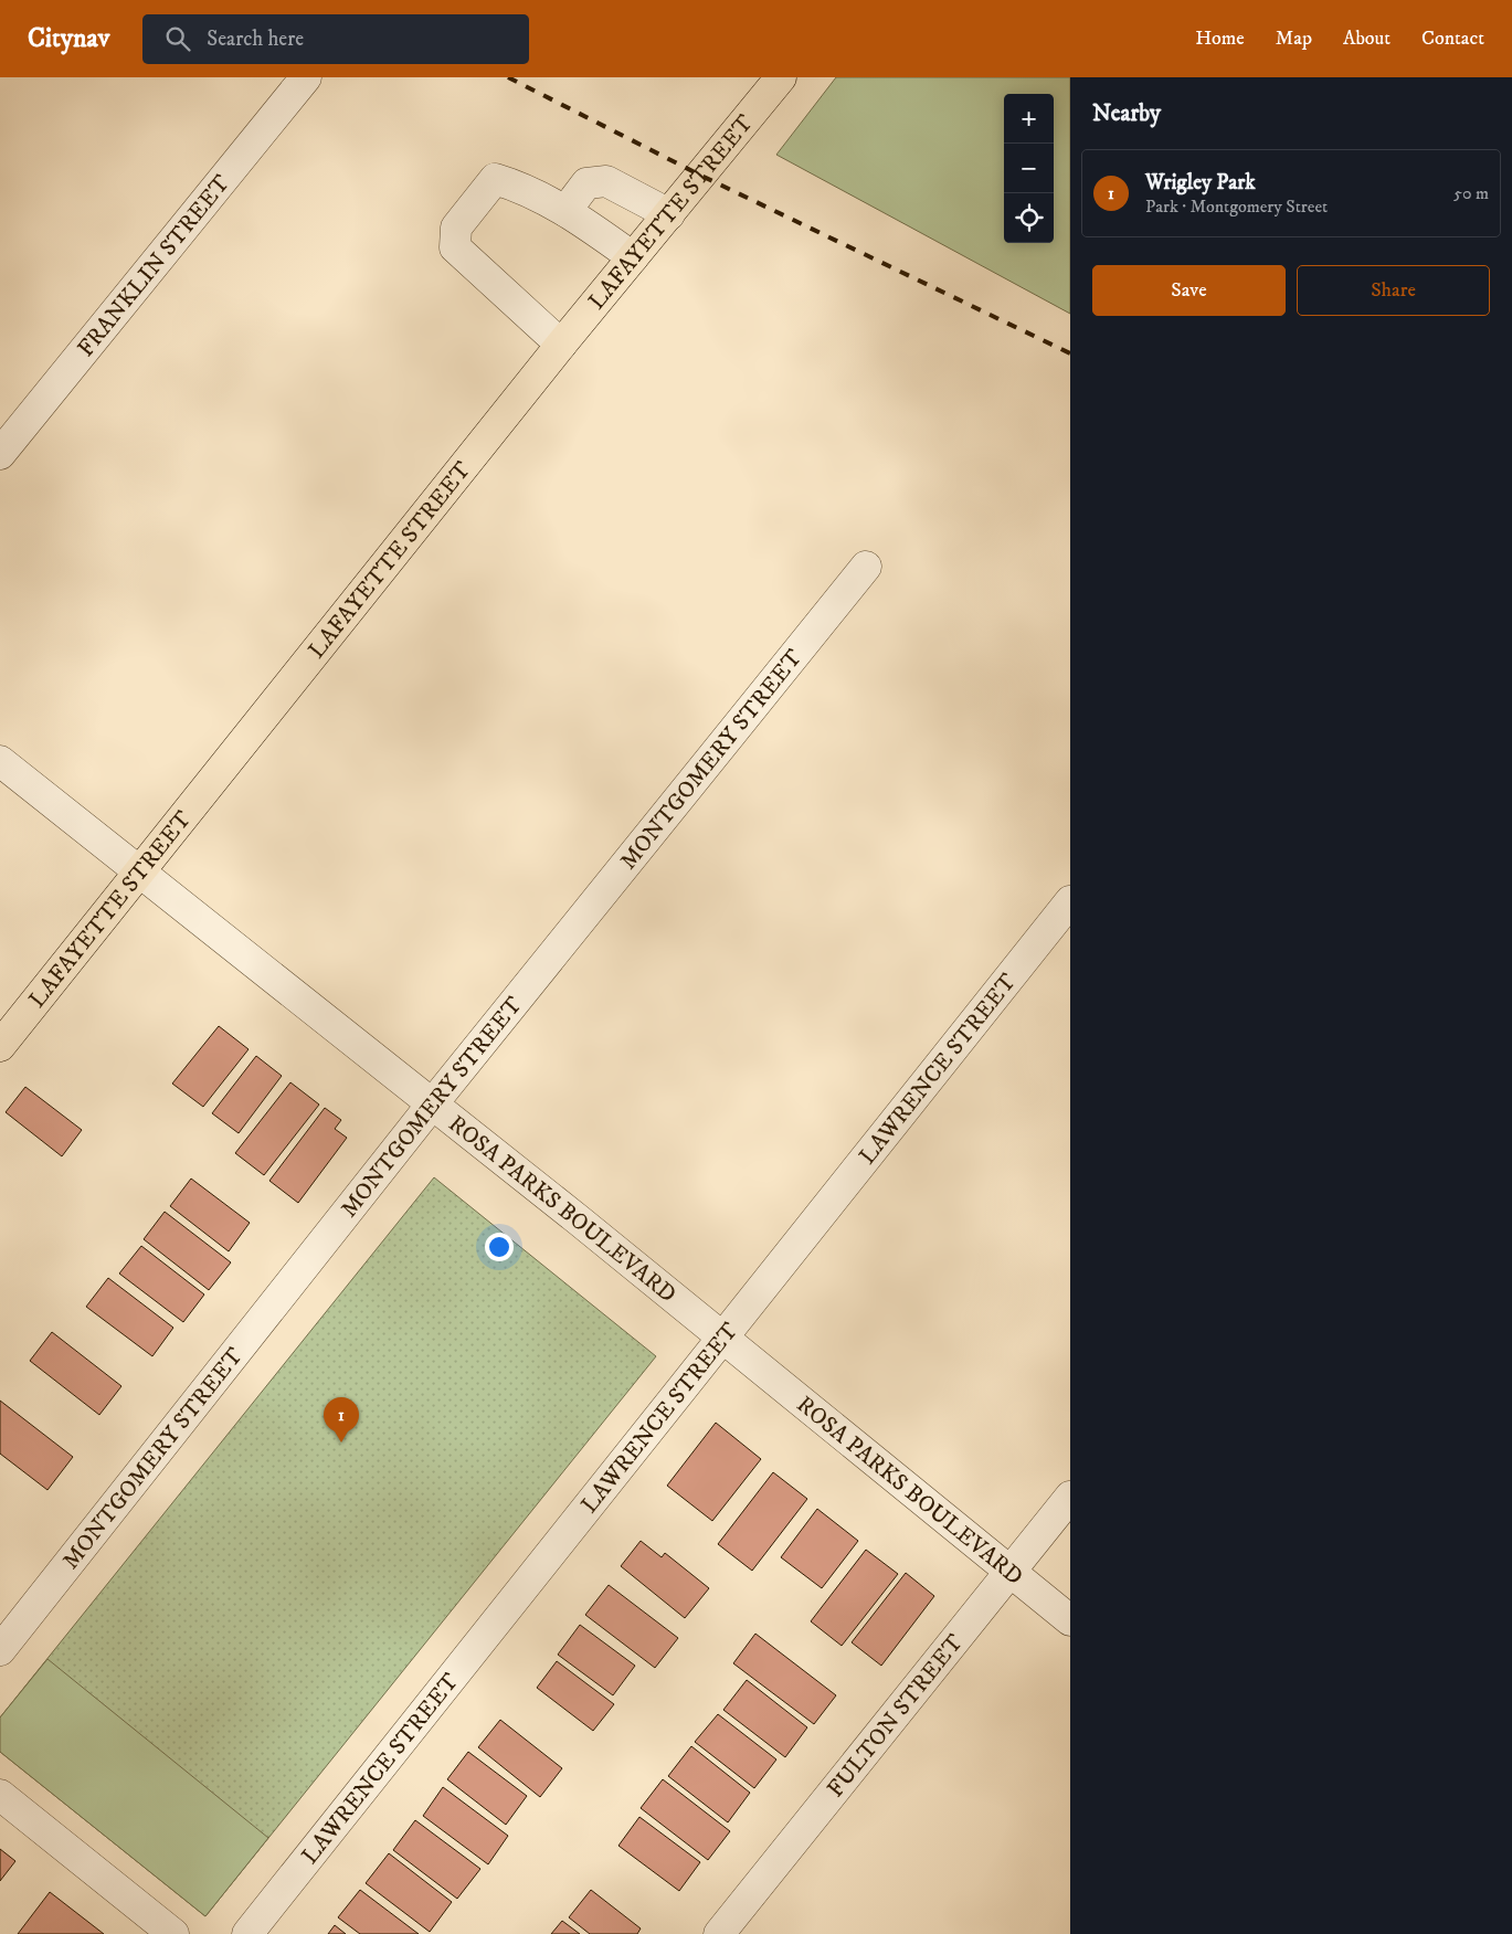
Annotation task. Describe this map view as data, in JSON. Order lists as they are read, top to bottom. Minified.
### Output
{"streets":{"main road":["LAFAYETTE STREET"],"street":["FRANKLIN STREET","MONTGOMERY STREET","LAWRENCE STREET","ROSA PARKS BOULEVARD","FULTON STREET"]},"crossings":[["LAFAYETTE STREET","ROSA PARKS BOULEVARD"],["MONTGOMERY STREET","ROSA PARKS BOULEVARD"],["LAWRENCE STREET","ROSA PARKS BOULEVARD"],["ROSA PARKS BOULEVARD","FULTON STREET"]],"page":{"header":"Citynav","search":"Search here","nav":["Home","Map","About","Contact"],"heading":"Nearby","map_buttons":["+","−"],"list":[{"mark":"1","name":"Wrigley Park","note":"Park · Montgomery Street","value":"50 m"}],"buttons":["Save","Share"],"pins":"1"}}
